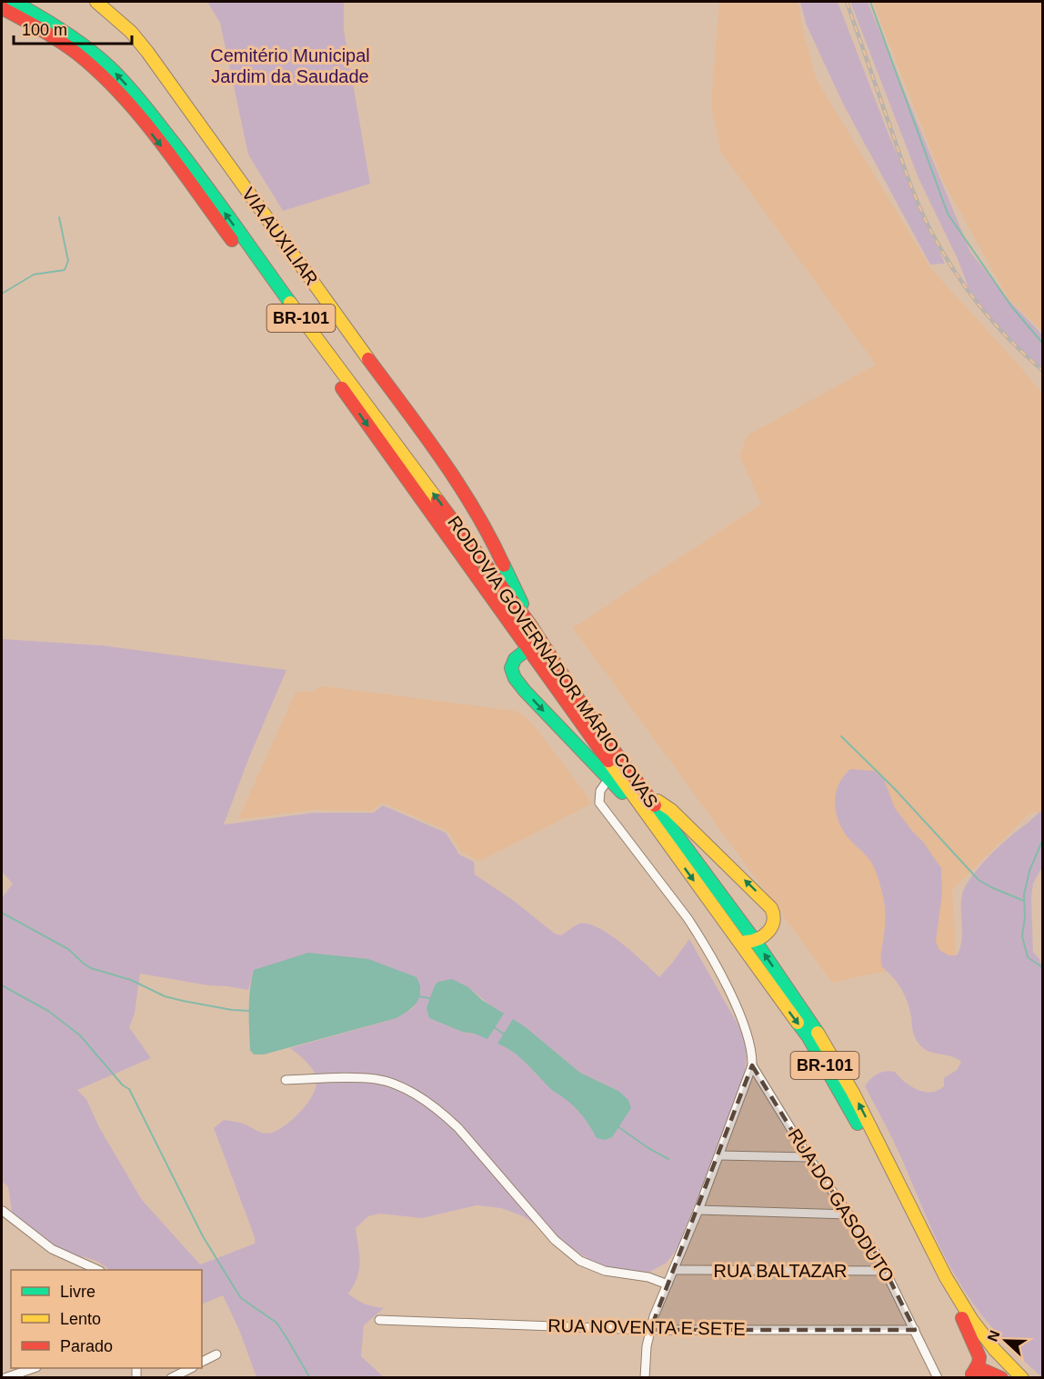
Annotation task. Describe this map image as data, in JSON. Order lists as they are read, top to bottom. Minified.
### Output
{"streets":{"main road":["VIA AUXILIAR","BR-101","RODOVIA GOVERNADOR MÁRIO COVAS"],"street":["RUA DO GASODUTO","RUA BALTAZAR","RUA NOVENTA E SETE"]},"crossings":[["VIA AUXILIAR","RODOVIA GOVERNADOR MÁRIO COVAS"],["RUA DO GASODUTO","RUA BALTAZAR"],["RUA DO GASODUTO","RUA NOVENTA E SETE"]],"parks":["Cemitério Municipal Jardim da Saudade"],"legend":["Livre","Lento","Parado"],"scale_bar":"100 m","north":"left"}
